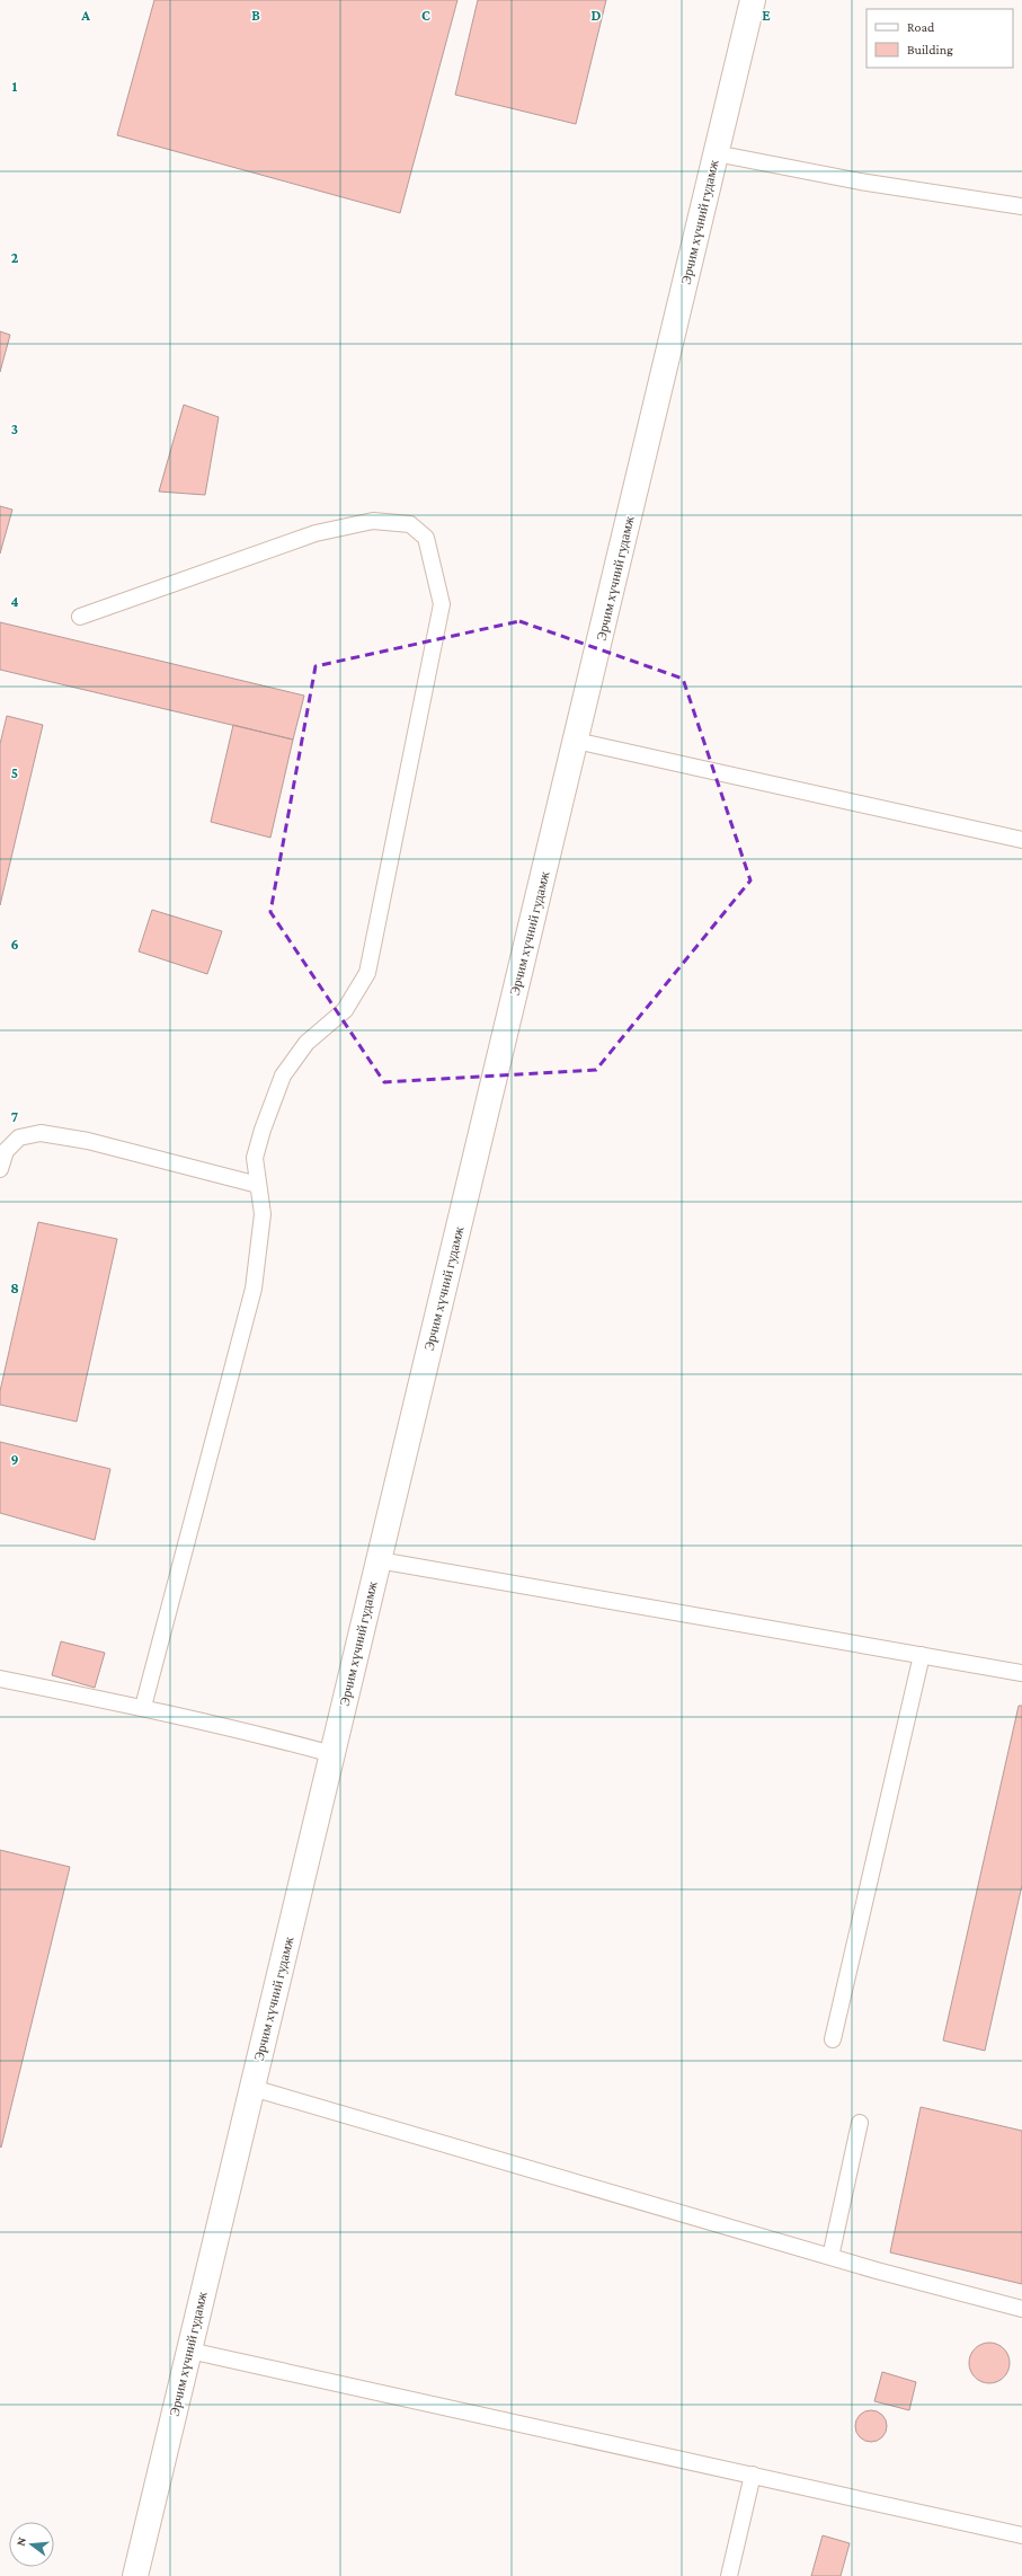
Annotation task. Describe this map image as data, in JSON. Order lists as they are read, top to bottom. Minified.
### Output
{"streets":{"main road":["Эрчим хүчний гудамж"]},"legend":["Road","Building"],"north":"left","grid":{"columns":["A","B","C","D","E"],"rows":["1","2","3","4","5","6","7","8","9"]}}
